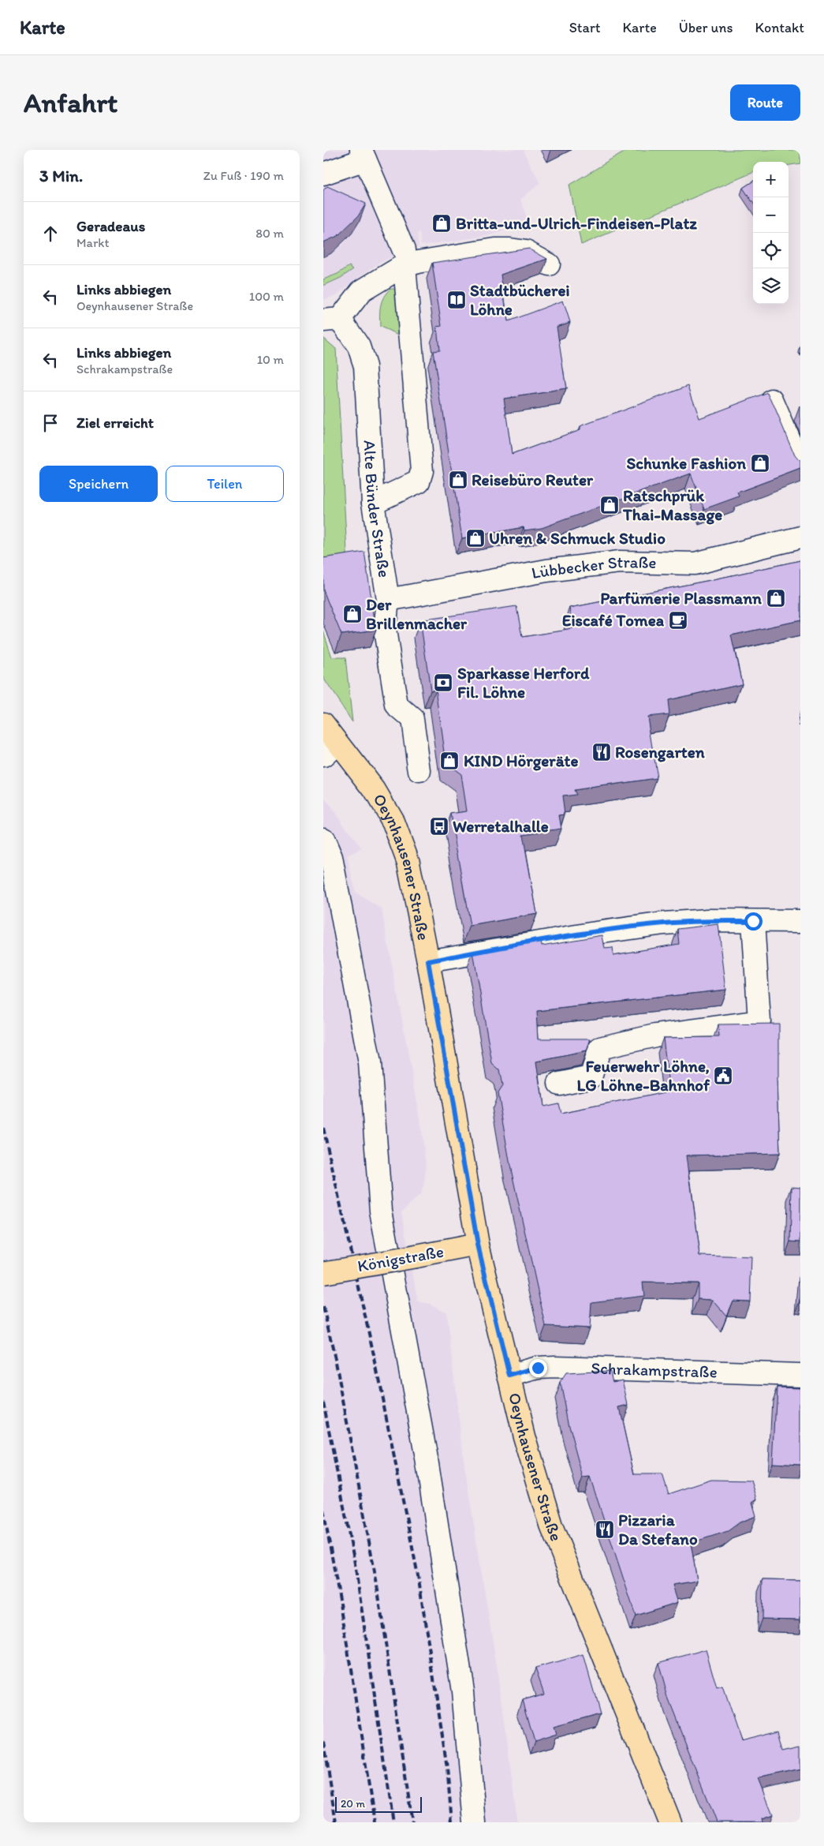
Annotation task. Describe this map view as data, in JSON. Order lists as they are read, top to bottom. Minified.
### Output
{"streets":{"main road":["Oeynhausener Straße","Königstraße"],"street":["Alte Bünder Straße","Lübbecker Straße","Schrakampstraße"]},"crossings":[["Alte Bünder Straße","Lübbecker Straße"],["Oeynhausener Straße","Königstraße"],["Oeynhausener Straße","Schrakampstraße"]],"places":{"shop":["Britta-und-Ulrich-Findeisen-Platz","Schunke Fashion","Reisebüro Reuter","Ratschprük Thai-Massage","Uhren & Schmuck Studio","Parfümerie Plassmann","Der Brillenmacher","KIND Hörgeräte"],"library":["Stadtbücherei Löhne"],"cafe":["Eiscafé Tomea"],"bank":["Sparkasse Herford Fil. Löhne"],"restaurant":["Rosengarten","Pizzaria Da Stefano"],"bus stop":["Werretalhalle"],"public building":["Feuerwehr Löhne, LG Löhne-Bahnhof"]},"scale_bar":"20 m","page":{"header":"Karte","nav":["Start","Karte","Über uns","Kontakt"],"buttons":["Route",["Speichern","Teilen"]],"title":"Anfahrt","heading":["3 Min.","Zu Fuß · 190 m"],"map_buttons":["+","−"],"list":[["Geradeaus","Markt","80 m"],["Links abbiegen","Oeynhausener Straße","100 m"],["Links abbiegen","Schrakampstraße","10 m"],"Ziel erreicht"],"scale":"20 m"}}
